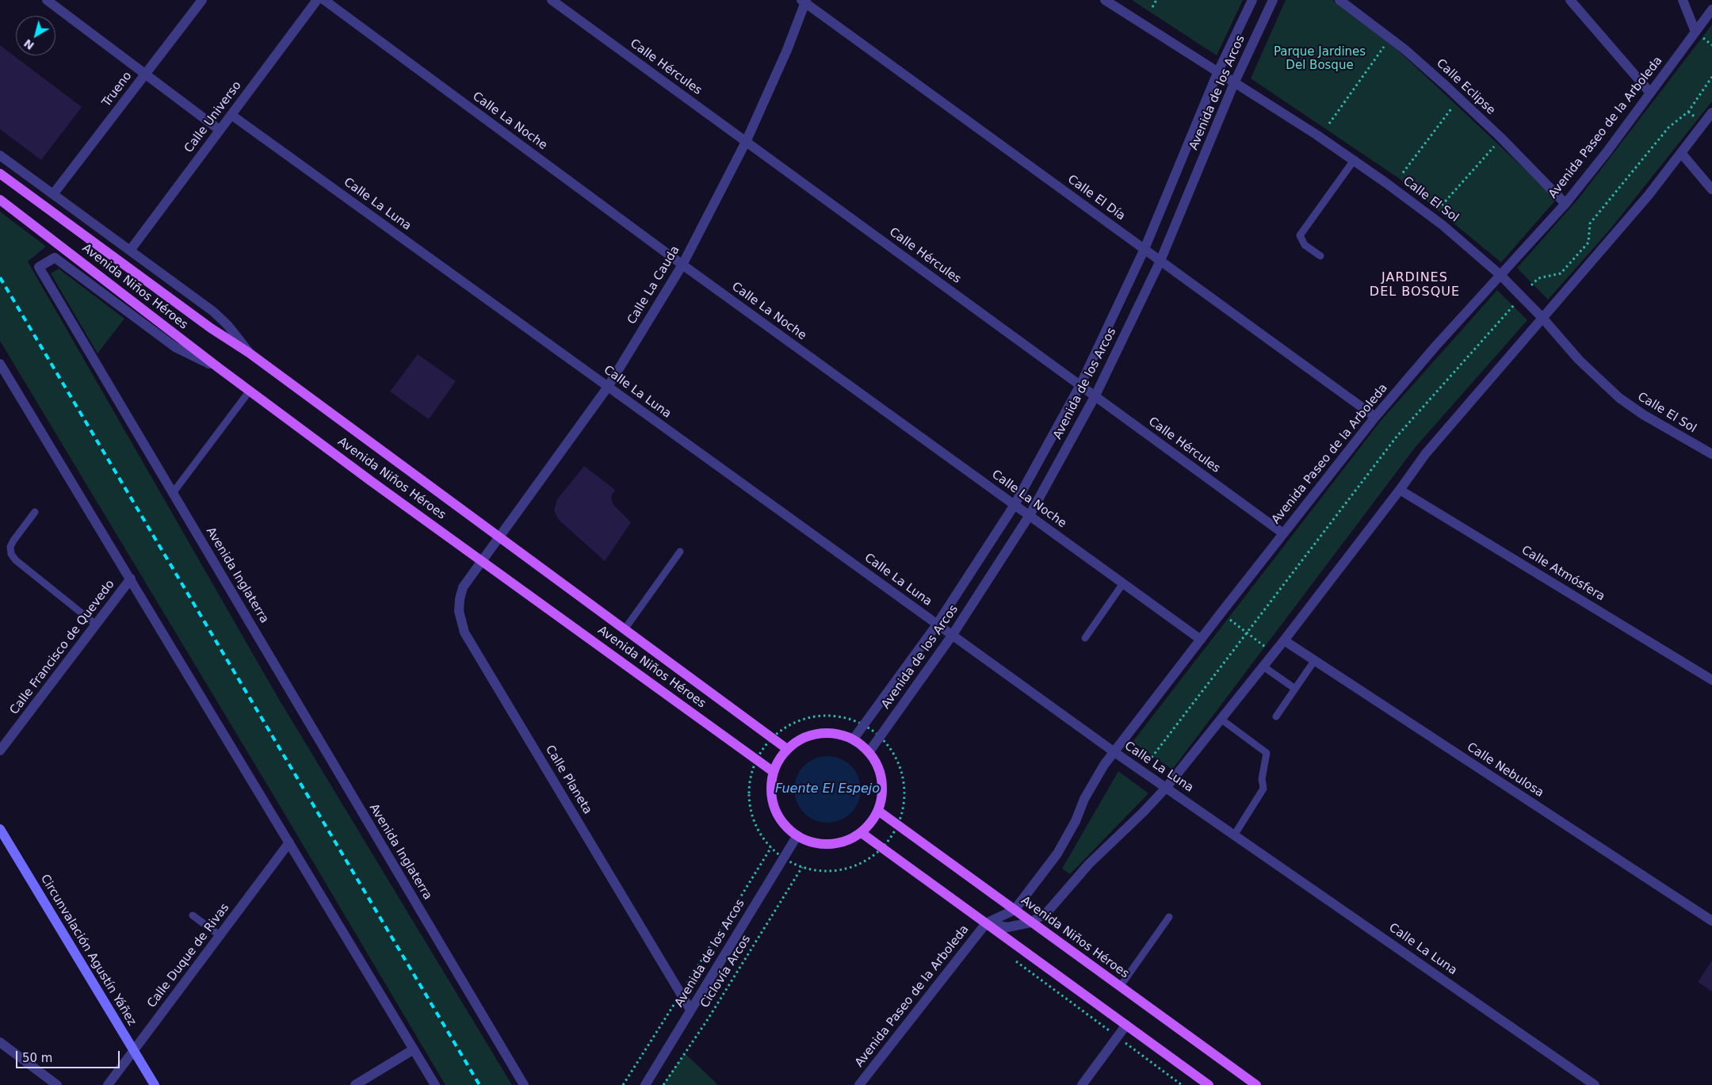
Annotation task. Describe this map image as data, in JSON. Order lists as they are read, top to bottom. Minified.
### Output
{"streets":{"main road":["Avenida Niños Héroes","Circunvalación Agustín Yáñez"],"street":["Calle Hércules","Calle Eclipse","Trueno","Avenida de los Arcos","Calle Universo","Calle La Noche","Avenida Paseo de la Arboleda","Calle El Día","Calle El Sol","Calle La Luna","Calle La Cauda","Calle Atmósfera","Avenida Inglaterra","Calle Francisco de Quevedo","Calle Nebulosa","Calle Planeta","Calle Duque de Rivas"],"path":["Ciclovía Arcos"]},"crossings":[["Calle Hércules","Avenida de los Arcos"],["Calle Hércules","Avenida Paseo de la Arboleda"],["Calle Hércules","Calle La Cauda"],["Calle Eclipse","Avenida Paseo de la Arboleda"],["Trueno","Avenida Niños Héroes"],["Avenida de los Arcos","Calle La Noche"],["Avenida de los Arcos","Calle El Día"],["Avenida de los Arcos","Calle El Sol"],["Avenida de los Arcos","Calle La Luna"],["Avenida de los Arcos","Avenida Niños Héroes"],["Avenida de los Arcos","Calle Planeta"],["Calle Universo","Calle La Luna"],["Calle Universo","Avenida Niños Héroes"],["Calle La Noche","Avenida Paseo de la Arboleda"],["Calle La Noche","Calle La Cauda"],["Avenida Paseo de la Arboleda","Calle El Día"],["Avenida Paseo de la Arboleda","Calle El Sol"],["Avenida Paseo de la Arboleda","Calle La Luna"],["Avenida Paseo de la Arboleda","Avenida Niños Héroes"],["Avenida Paseo de la Arboleda","Calle Atmósfera"],["Avenida Paseo de la Arboleda","Calle Nebulosa"],["Calle El Día","Calle La Cauda"],["Calle La Luna","Calle La Cauda"],["Calle La Cauda","Avenida Niños Héroes"],["Calle La Cauda","Calle Planeta"],["Avenida Niños Héroes","Avenida Inglaterra"],["Avenida Niños Héroes","Calle Planeta"],["Circunvalación Agustín Yáñez","Calle Duque de Rivas"]],"districts":["JARDINES DEL BOSQUE"],"water":["Fuente El Espejo"],"parks":["Parque Jardines Del Bosque"],"scale_bar":"50 m","north":"bottom left"}
